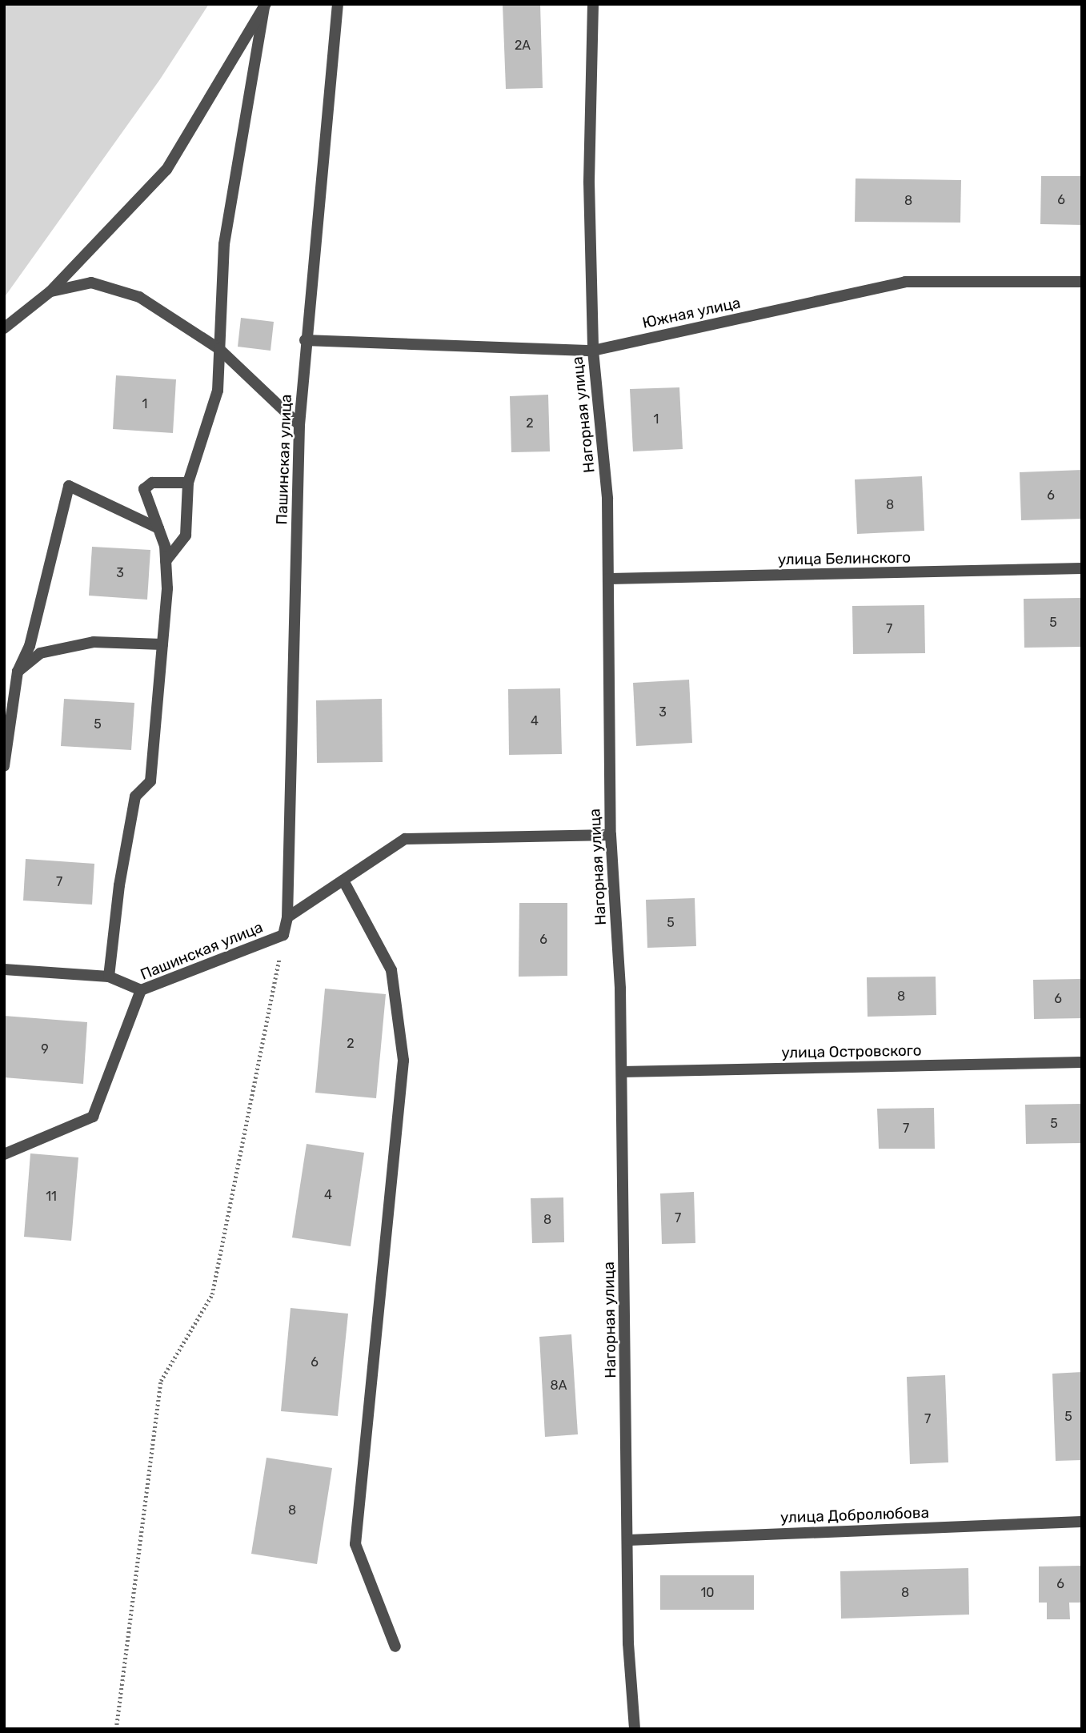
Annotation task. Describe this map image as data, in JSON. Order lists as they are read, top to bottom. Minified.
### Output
{"streets":{"street":["Южная улица","Нагорная улица","Пашинская улица","улица Белинского","улица Островского","улица Добролюбова"]},"crossings":[["Южная улица","Нагорная улица"],["Южная улица","Пашинская улица"],["Нагорная улица","улица Белинского"],["Нагорная улица","улица Островского"],["Нагорная улица","улица Добролюбова"]],"house_numbers":["2А","6","8","1","1","2","6","8","3","5","7","3","4","5","7","5","6","8","6","2","9","5","7","4","11","7","8","6","8А","5","7","8","6","10","8"]}
